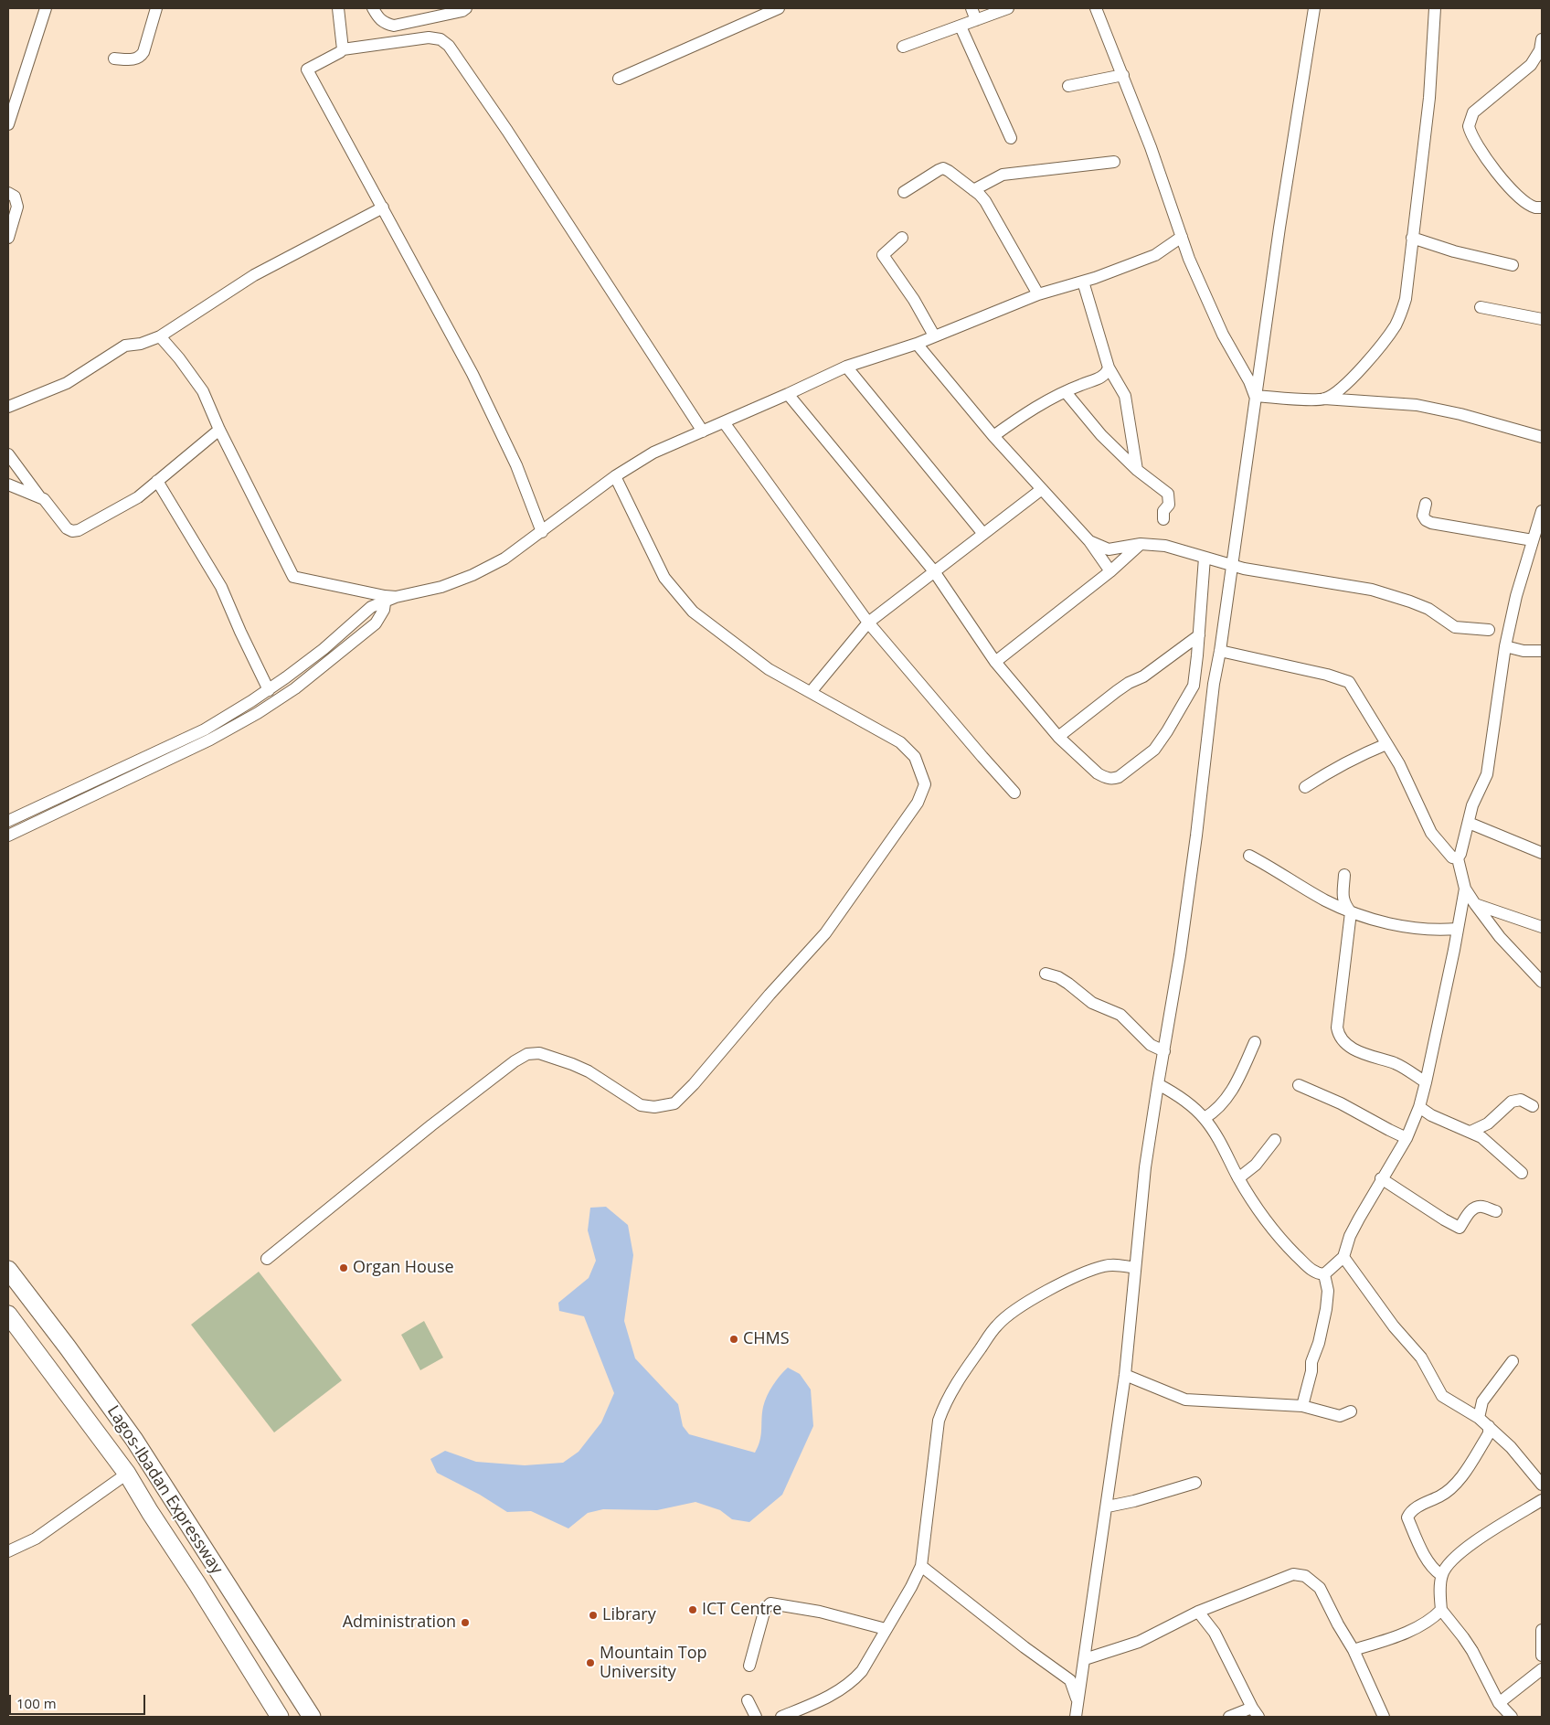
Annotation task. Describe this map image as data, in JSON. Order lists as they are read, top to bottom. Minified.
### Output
{"streets":{"highway":["Lagos-Ibadan Expressway"]},"places":["Organ House","CHMS","ICT Centre","Library","Administration","Mountain Top University"],"scale_bar":"100 m"}
